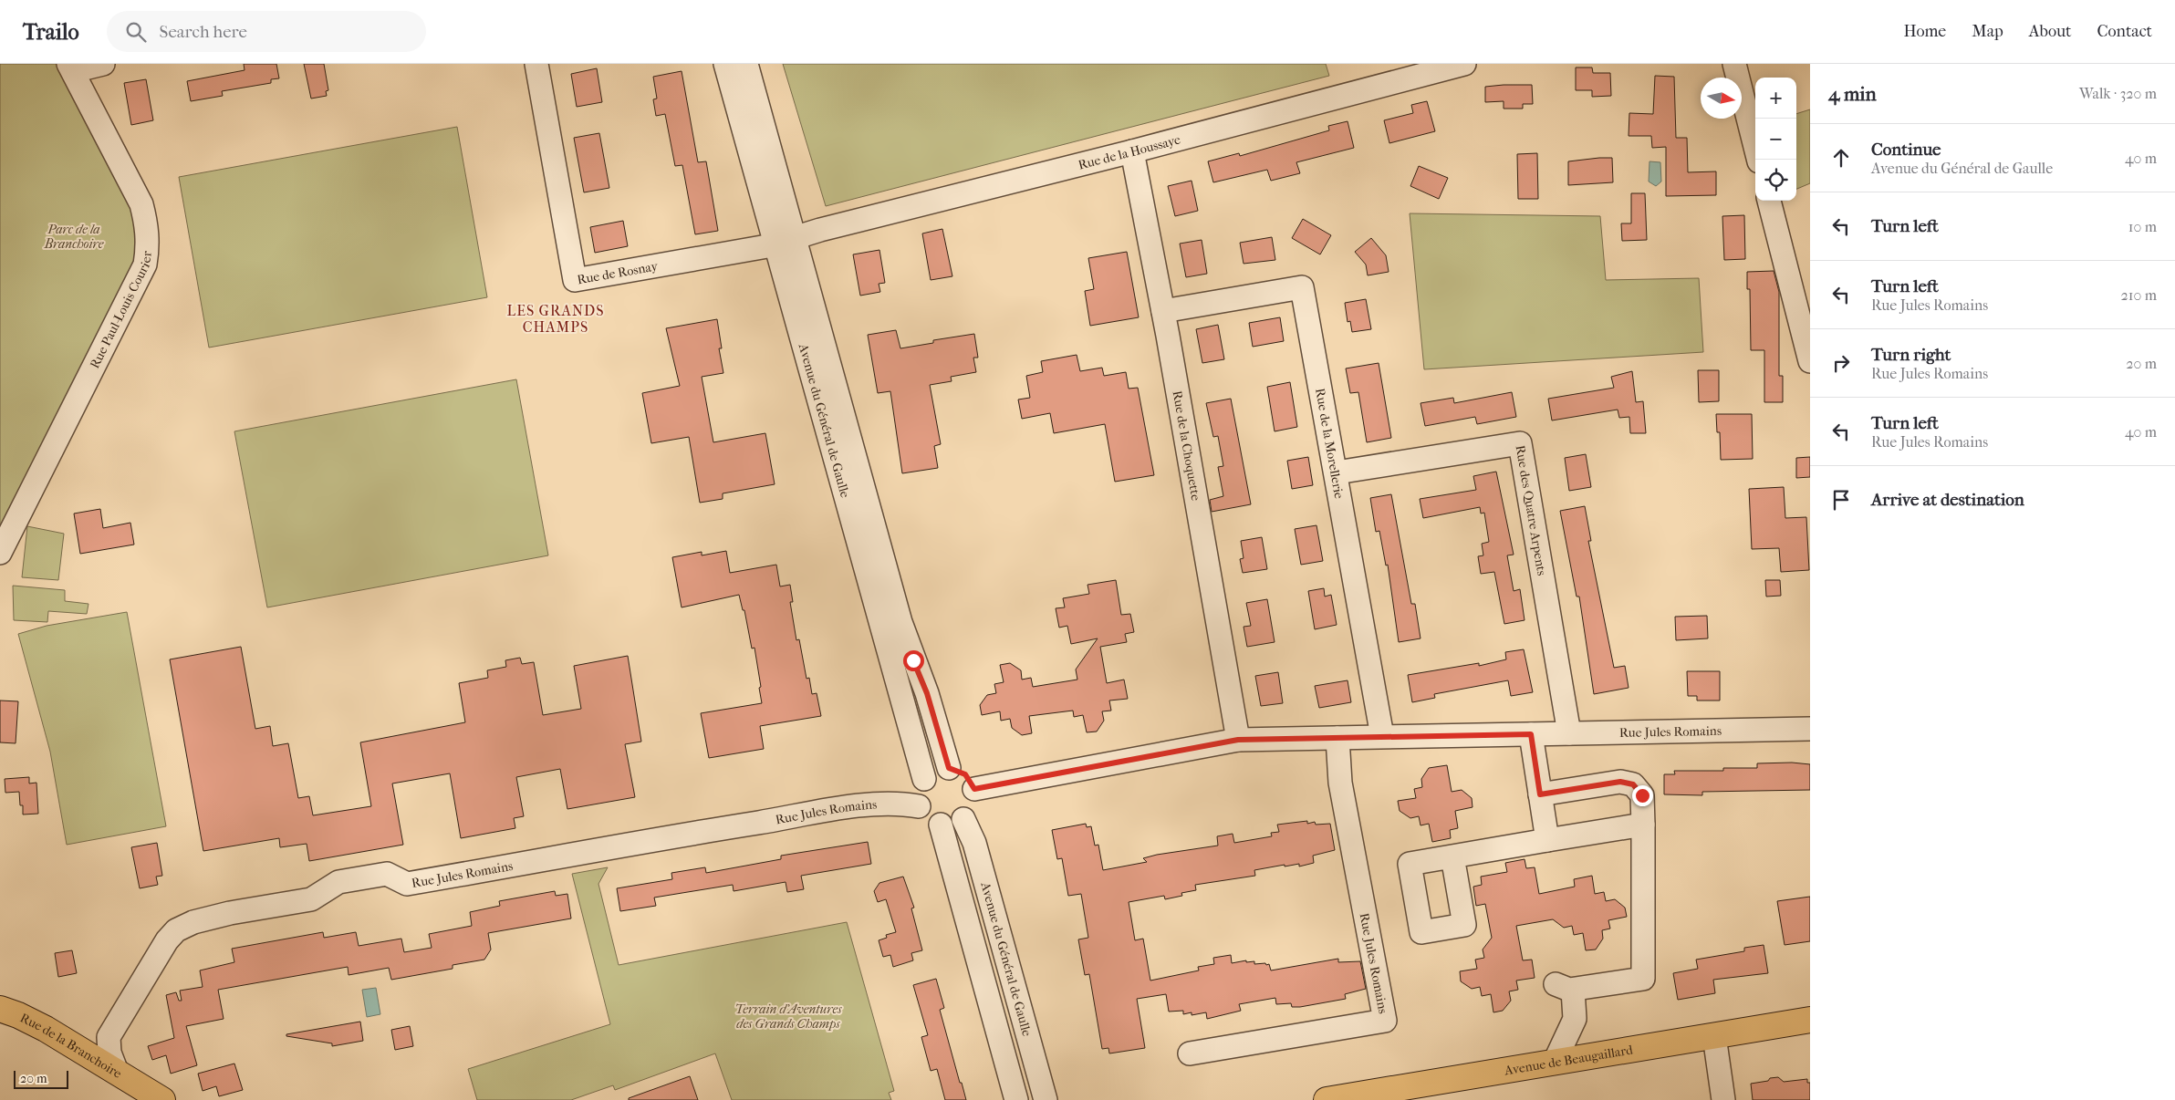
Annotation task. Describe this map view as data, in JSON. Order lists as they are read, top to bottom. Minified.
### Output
{"streets":{"main road":["Rue de la Branchoire","Avenue de Beaugaillard"],"street":["Rue de la Houssaye","Rue de Rosnay","Rue Paul-Louis Courier","Avenue du Général de Gaulle","Rue de la Morellerie","Rue de la Choquette","Rue des Quatre Arpents","Rue Jules Romains"]},"crossings":[["Rue de la Houssaye","Rue de Rosnay"],["Rue de la Houssaye","Avenue du Général de Gaulle"],["Rue de la Houssaye","Rue de la Choquette"],["Rue de Rosnay","Avenue du Général de Gaulle"],["Avenue du Général de Gaulle","Rue Jules Romains"],["Rue de la Morellerie","Rue de la Choquette"],["Rue de la Morellerie","Rue des Quatre Arpents"],["Rue de la Morellerie","Rue Jules Romains"],["Rue de la Choquette","Rue Jules Romains"],["Rue des Quatre Arpents","Rue Jules Romains"],["Rue Jules Romains","Rue de la Branchoire"]],"districts":["LES GRANDS CHAMPS"],"parks":["Parc de la Branchoire","Terrain d’Aventures des Grands Champs"],"scale_bar":"20 m","north":"right","page":{"header":"Trailo","search":"Search here","nav":["Home","Map","About","Contact"],"heading":["4 min","Walk · 320 m"],"map_buttons":["+","−"],"list":[["Continue","Avenue du Général de Gaulle","40 m"],["Turn left","10 m"],["Turn left","Rue Jules Romains","210 m"],["Turn right","Rue Jules Romains","20 m"],["Turn left","Rue Jules Romains","40 m"],"Arrive at destination"],"scale":"20 m"}}
